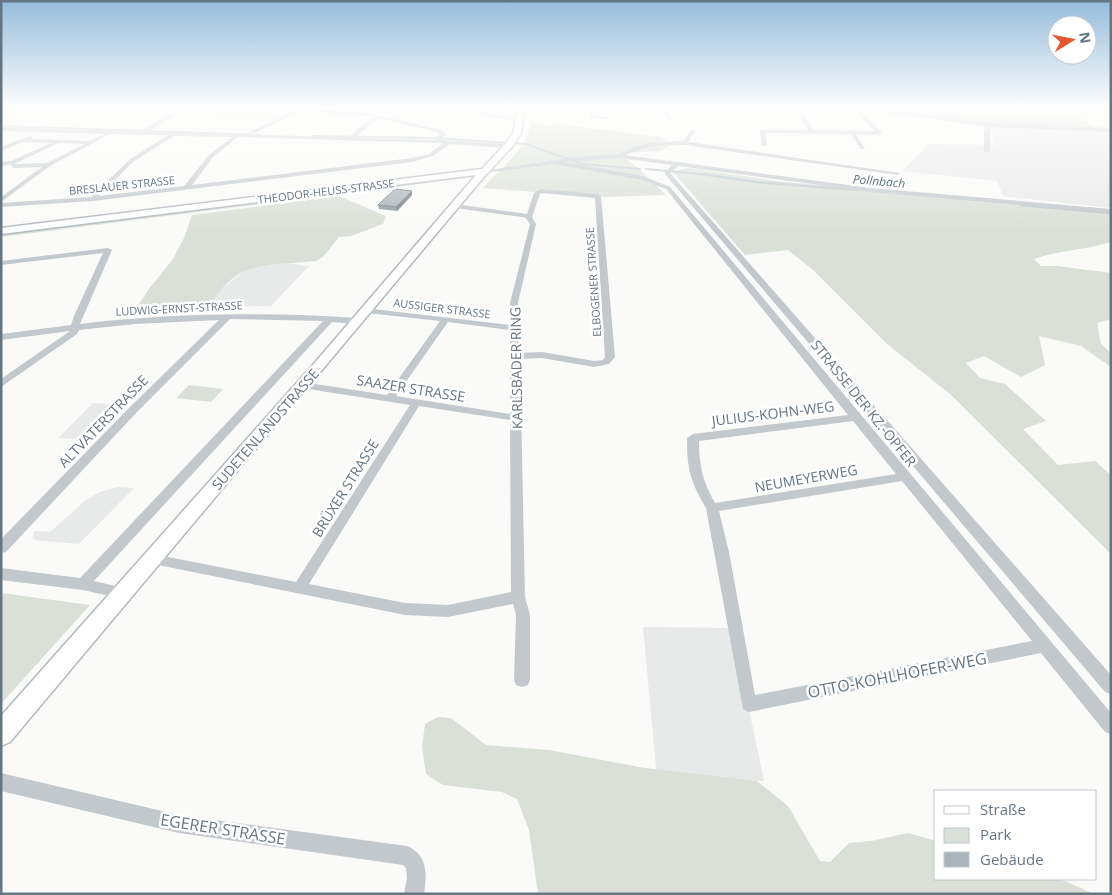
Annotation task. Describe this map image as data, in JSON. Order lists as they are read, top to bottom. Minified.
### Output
{"streets":{"street":["BRESLAUER STRASSE","THEODOR-HEUSS-STRASSE","ELBOGENER STRASSE","LUDWIG-ERNST-STRASSE","AUSSIGER STRASSE","KARLSBADER RING","SAAZER STRASSE","STRASSE DER KZ.-OPFER","JULIUS-KOHN-WEG","ALTVATERSTRASSE","SUDETENLANDSTRASSE","NEUMEYERWEG","BRÜXER STRASSE","OTTO-KOHLHOFER-WEG","EGERER STRASSE"]},"crossings":[["THEODOR-HEUSS-STRASSE","STRASSE DER KZ.-OPFER"],["THEODOR-HEUSS-STRASSE","SUDETENLANDSTRASSE"],["ELBOGENER STRASSE","KARLSBADER RING"],["LUDWIG-ERNST-STRASSE","AUSSIGER STRASSE"],["LUDWIG-ERNST-STRASSE","ALTVATERSTRASSE"],["LUDWIG-ERNST-STRASSE","SUDETENLANDSTRASSE"],["AUSSIGER STRASSE","KARLSBADER RING"],["AUSSIGER STRASSE","SUDETENLANDSTRASSE"],["KARLSBADER RING","SAAZER STRASSE"],["SAAZER STRASSE","SUDETENLANDSTRASSE"],["SAAZER STRASSE","BRÜXER STRASSE"],["STRASSE DER KZ.-OPFER","JULIUS-KOHN-WEG"],["STRASSE DER KZ.-OPFER","NEUMEYERWEG"],["STRASSE DER KZ.-OPFER","OTTO-KOHLHOFER-WEG"],["JULIUS-KOHN-WEG","NEUMEYERWEG"],["JULIUS-KOHN-WEG","OTTO-KOHLHOFER-WEG"],["NEUMEYERWEG","OTTO-KOHLHOFER-WEG"]],"water":["Pollnbach"],"legend":["Straße","Park","Gebäude"],"north":"right"}
